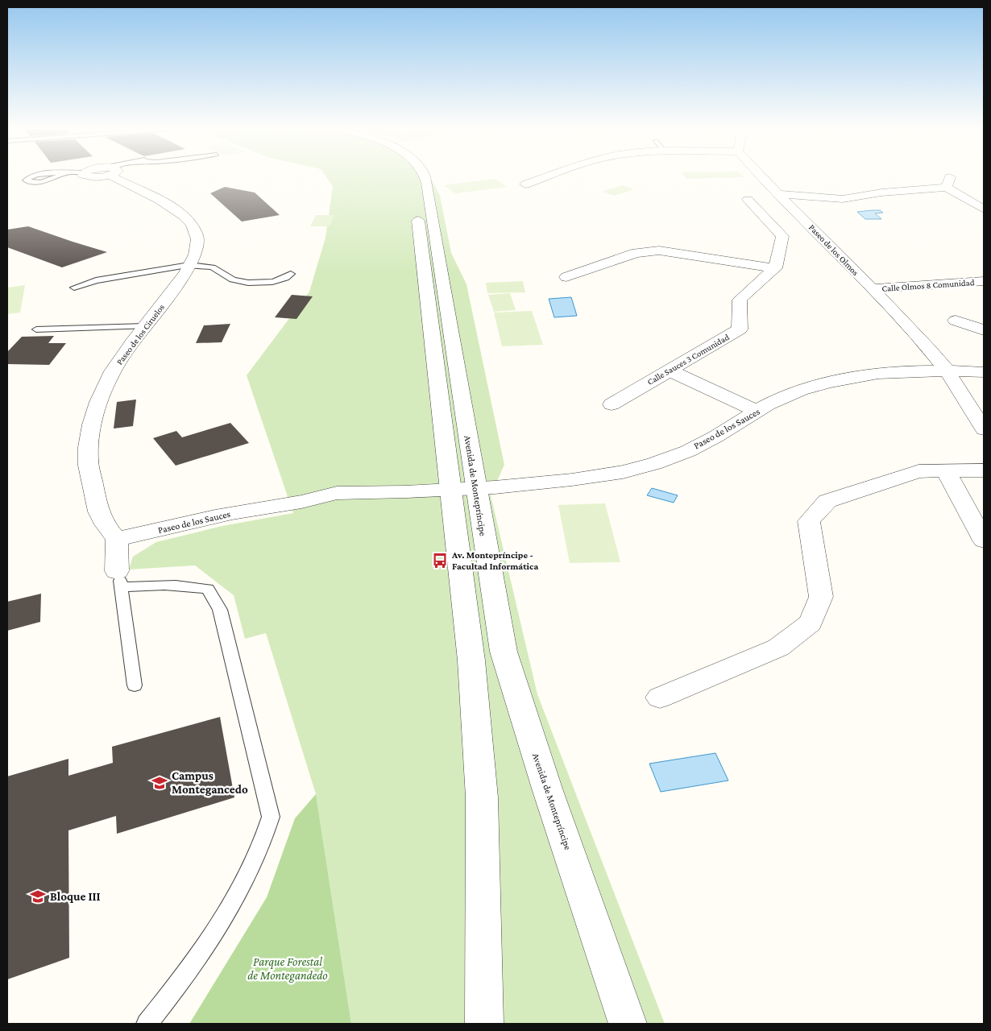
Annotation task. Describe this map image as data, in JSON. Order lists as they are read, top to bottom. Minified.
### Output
{"streets":{"street":["Paseo de los Olmos","Calle Olmos 8 Comunidad","Paseo de los Ciruelos","Calle Sauces 3 Comunidad","Paseo de los Sauces","Avenida de Montepríncipe"]},"crossings":[["Paseo de los Olmos","Calle Olmos 8 Comunidad"],["Paseo de los Olmos","Paseo de los Sauces"],["Paseo de los Ciruelos","Paseo de los Sauces"],["Paseo de los Sauces","Avenida de Montepríncipe"]],"parks":["Parque Forestal de Montegandedo"],"places":{"bus stop":["Av. Montepríncipe - Facultad Informática"],"school or university":["Campus Montegancedo","Bloque III"]}}
